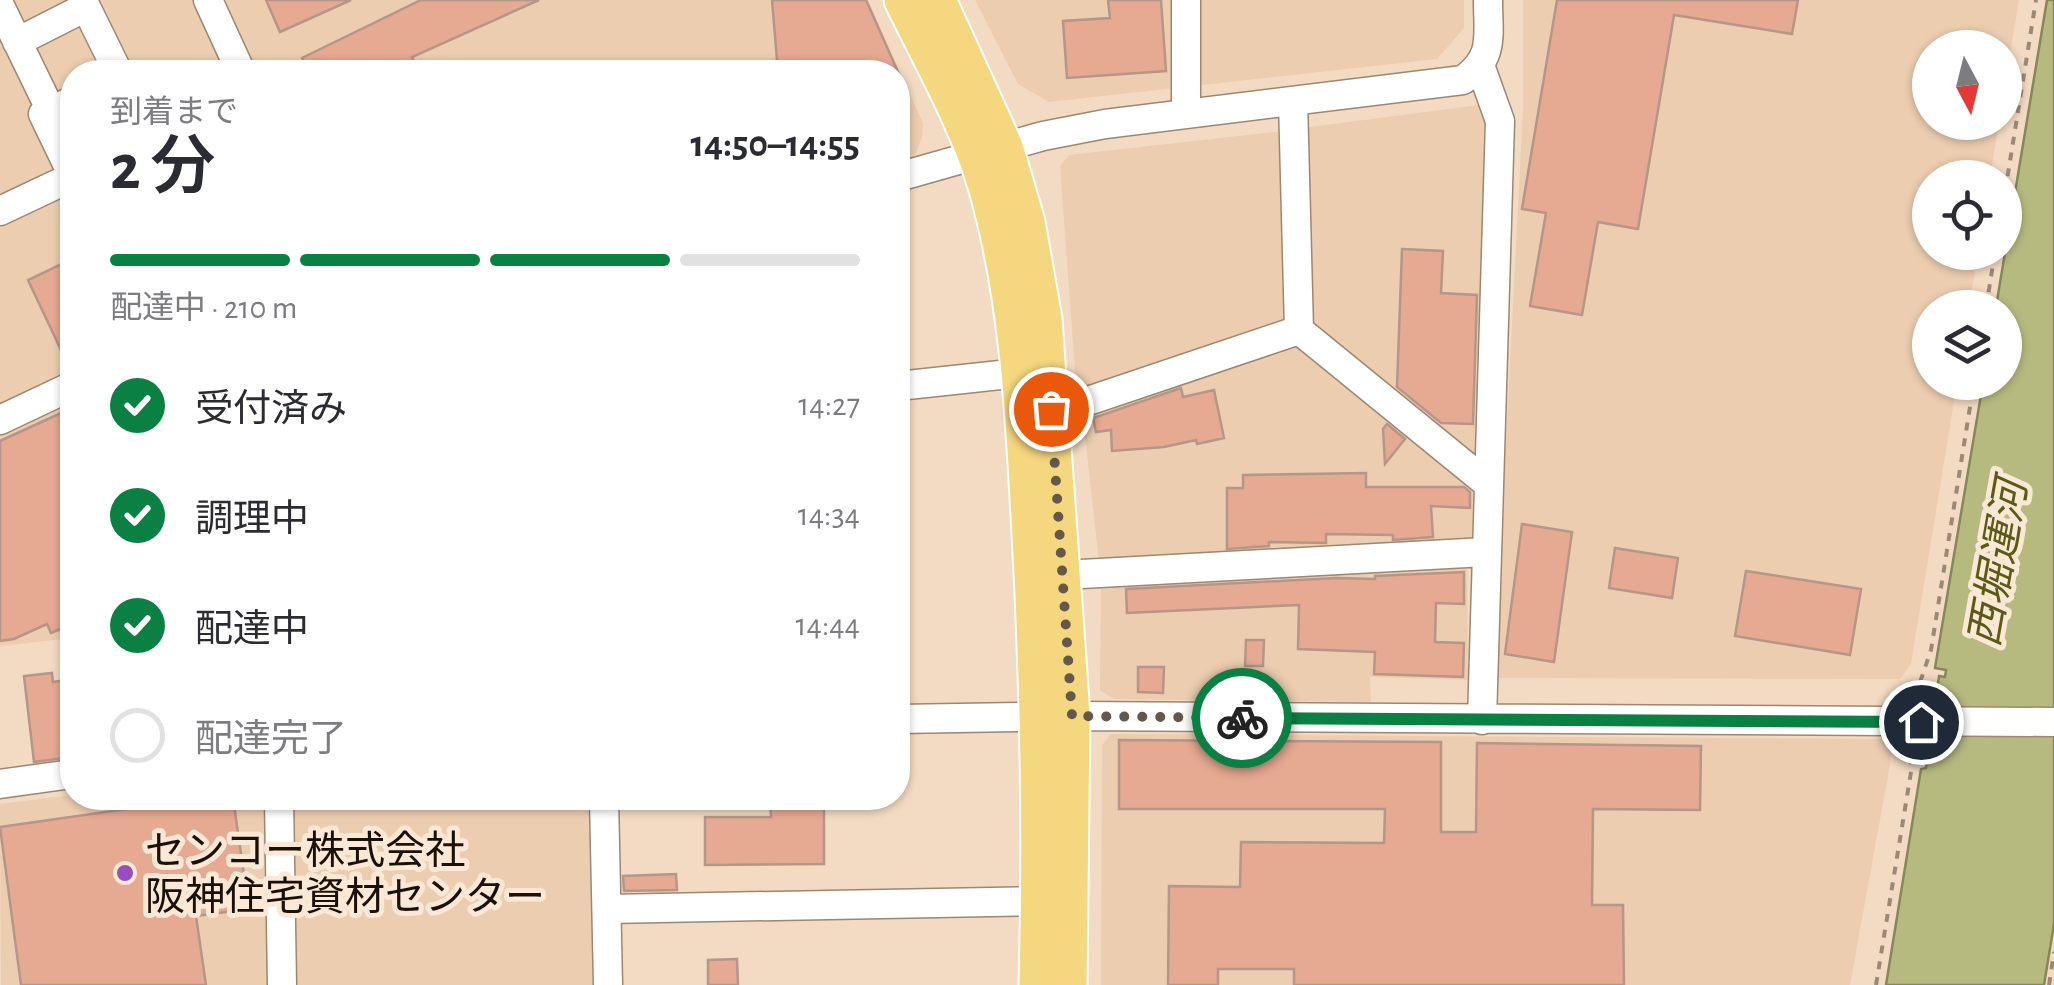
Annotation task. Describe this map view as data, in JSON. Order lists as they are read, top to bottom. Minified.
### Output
{"water":["西堀運河"],"places":["センコー株式会社 阪神住宅資材センター"],"north":"bottom","page":{"heading":["2 分","到着まで","14:50–14:55"],"bar":"配達中 · 210 m","list":[["受付済み","14:27"],["調理中","14:34"],["配達中","14:44"],"配達完了"]}}
